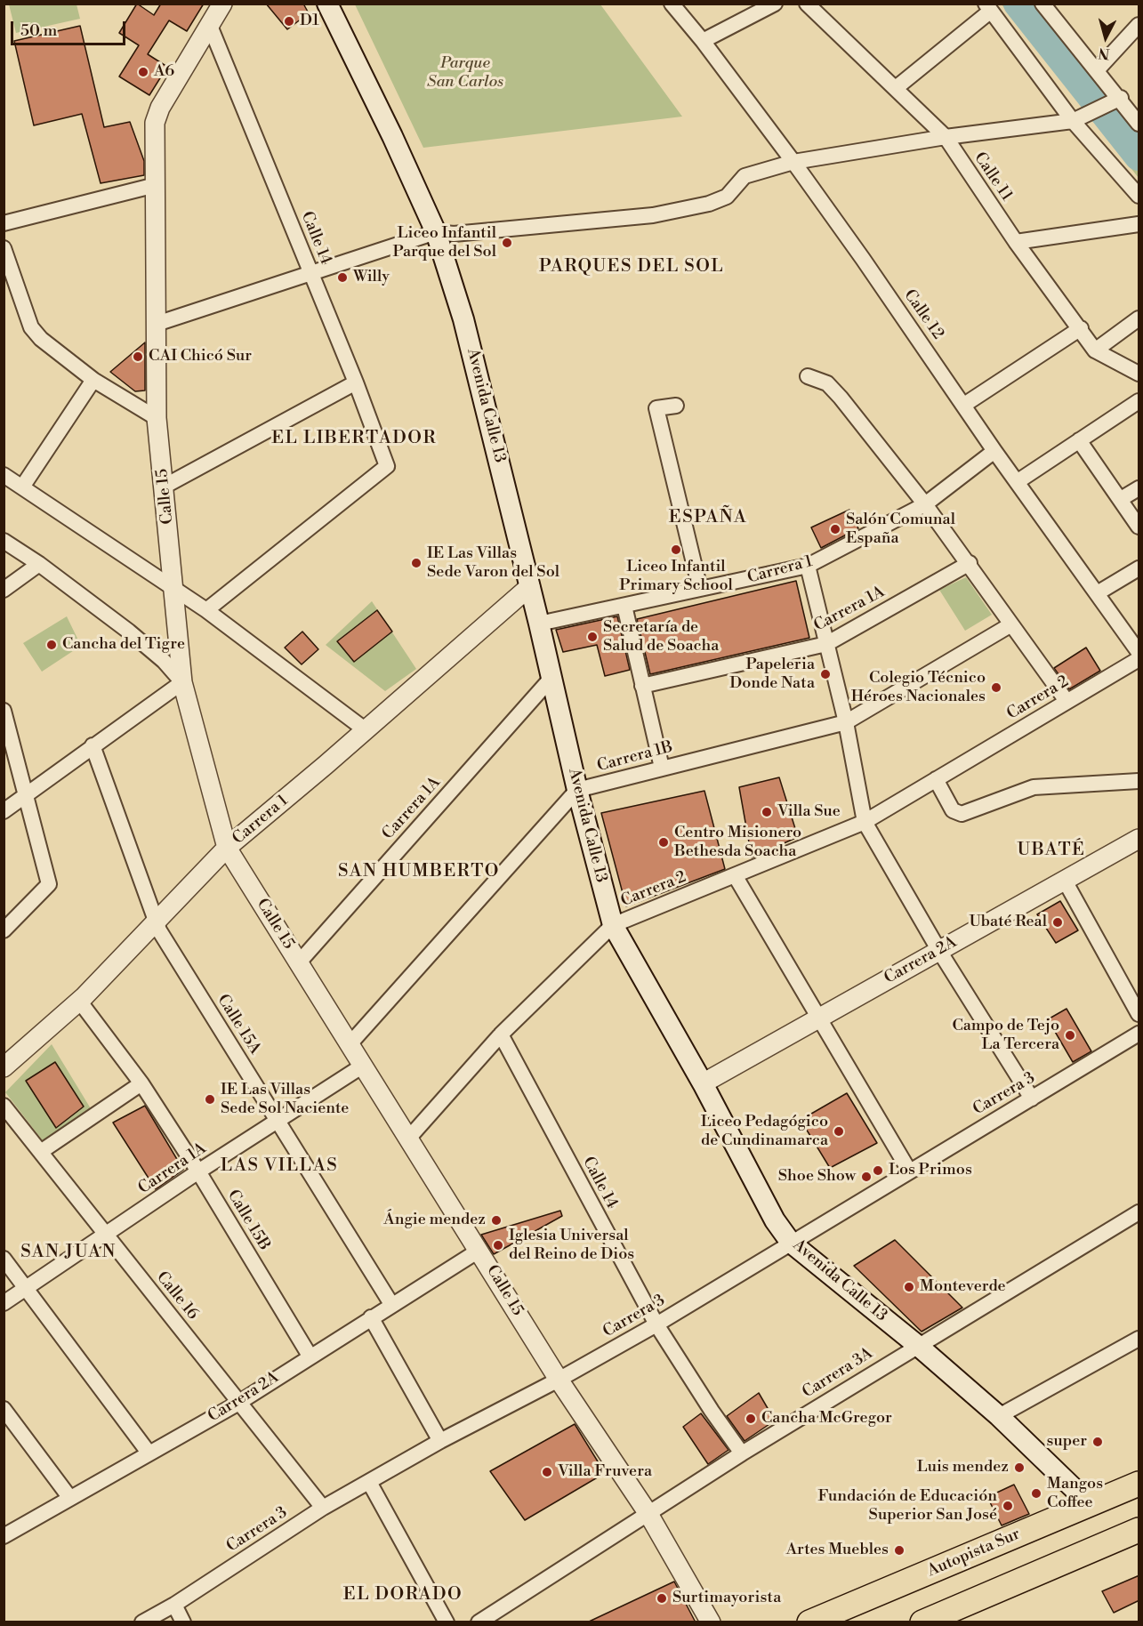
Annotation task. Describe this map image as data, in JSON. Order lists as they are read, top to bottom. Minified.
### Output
{"streets":{"highway":["Autopista Sur"],"main road":["Avenida Calle 13"],"street":["Calle 11","Calle 14","Calle 12","Calle 15","Carrera 1","Carrera 1A","Carrera 2","Carrera 1B","Carrera 2A","Calle 15A","Carrera 3","Calle 15B","Calle 16","Carrera 3A"]},"crossings":[["Calle 14","Calle 15"],["Calle 14","Carrera 2"],["Calle 14","Carrera 3"],["Calle 14","Carrera 3A"],["Calle 12","Carrera 1"],["Avenida Calle 13","Carrera 1"],["Avenida Calle 13","Carrera 1A"],["Avenida Calle 13","Carrera 2"],["Avenida Calle 13","Carrera 1B"],["Avenida Calle 13","Carrera 2A"],["Avenida Calle 13","Carrera 3"],["Avenida Calle 13","Carrera 3A"],["Avenida Calle 13","Autopista Sur"],["Calle 15","Carrera 1"],["Calle 15","Carrera 1A"],["Calle 15","Carrera 2"],["Calle 15","Carrera 2A"],["Calle 15","Carrera 3"],["Calle 15","Carrera 3A"],["Carrera 1","Calle 15A"],["Carrera 1","Calle 15B"],["Carrera 1A","Calle 15A"],["Carrera 1A","Calle 15B"],["Carrera 1A","Calle 16"],["Carrera 2A","Calle 15A"],["Carrera 2A","Calle 15B"],["Carrera 2A","Calle 16"],["Carrera 3","Calle 16"]],"districts":["PARQUES DEL SOL","EL LIBERTADOR","ESPAÑA","UBATÉ","SAN HUMBERTO","LAS VILLAS","SAN JUAN","EL DORADO"],"parks":["Parque San Carlos"],"places":["D1","A6","Liceo Infantil Parque del Sol","Willy","CAI Chicó Sur","Salón Comunal España","Liceo Infantil Primary School","IE Las Villas Sede Varon del Sol","Secretaría de Salud de Soacha","Cancha del Tigre","Papeleria Donde Nata","Colegio Técnico Héroes Nacionales","Villa Sue","Centro Misionero Bethesda Soacha","Ubaté Real","Campo de Tejo La Tercera","IE Las Villas Sede Sol Naciente","Liceo Pedagógico de Cundinamarca","Los Primos","Shoe Show","Ángie mendez","Iglesia Universal del Reino de Dios","Monteverde","Cancha McGregor","super","Luis mendez","Villa Fruvera","Mangos Coffee","Fundación de Educación Superior San José","Artes Muebles","Surtimayorista"],"scale_bar":"50 m","north":"bottom"}
